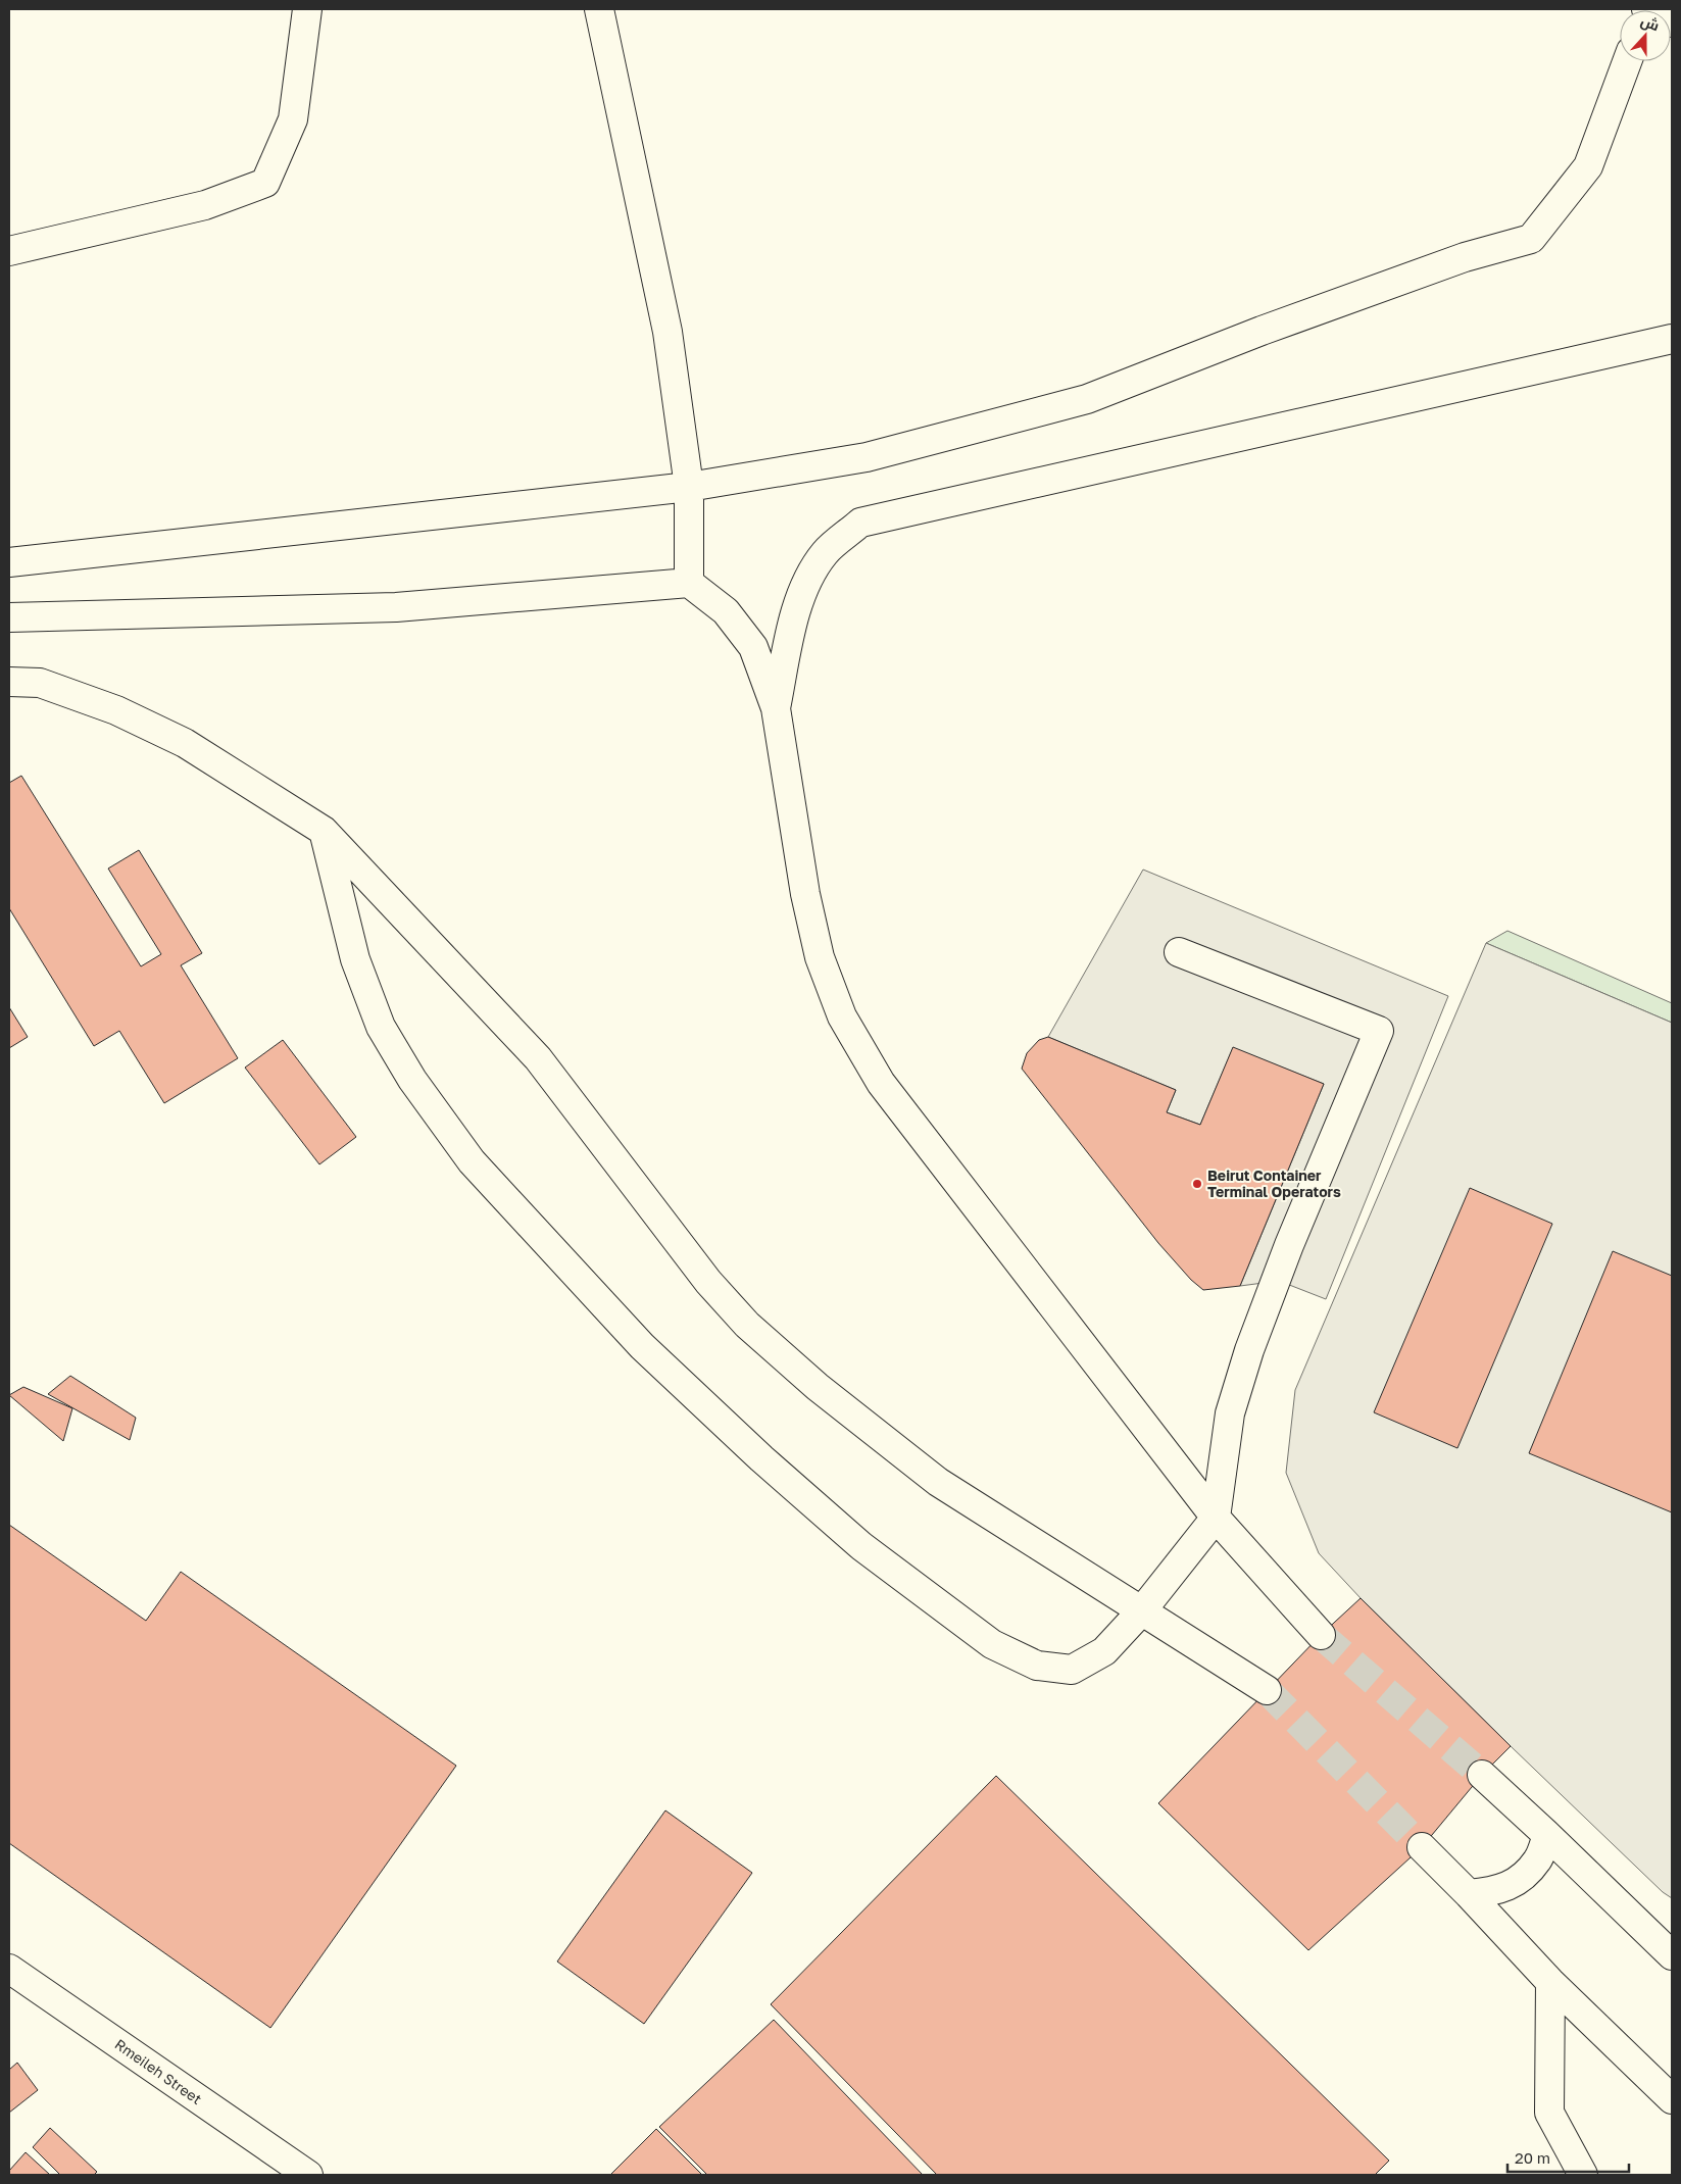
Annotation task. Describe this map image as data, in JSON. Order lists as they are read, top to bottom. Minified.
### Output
{"streets":{"street":["Rmeileh Street"]},"places":["Beirut Container Terminal Operators"],"scale_bar":"20 m","north":"top"}
